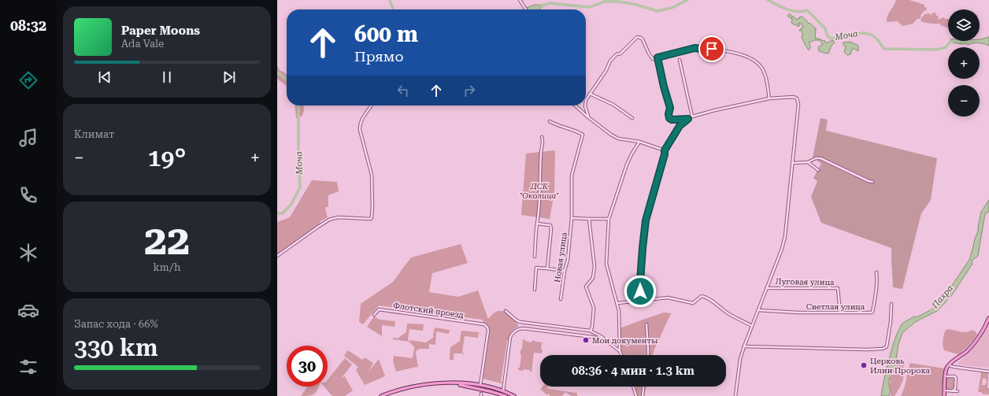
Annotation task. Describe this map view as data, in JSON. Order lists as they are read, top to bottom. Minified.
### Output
{"streets":{"street":["Новая улица","Луговая улица","Светлая улица","Флотский проезд"]},"crossings":[["Луговая улица","Светлая улица"]],"water":["Моча","Пахра"],"parks":["ДСК \"Околица\""],"places":["Мои документы","Церковь Илии Пророка"],"page":{"tabs":"08:32","map_buttons":["+","−"],"turn":["600 m","Прямо"],"song":["Paper Moons","Ada Vale"],"tile":["Климат",["22","km/h"],["Запас хода · 66%","330 km"]],"heat":["−","19°","+"],"limit":"30","trip":"08:36 · 4 мин · 1.3 km"}}
